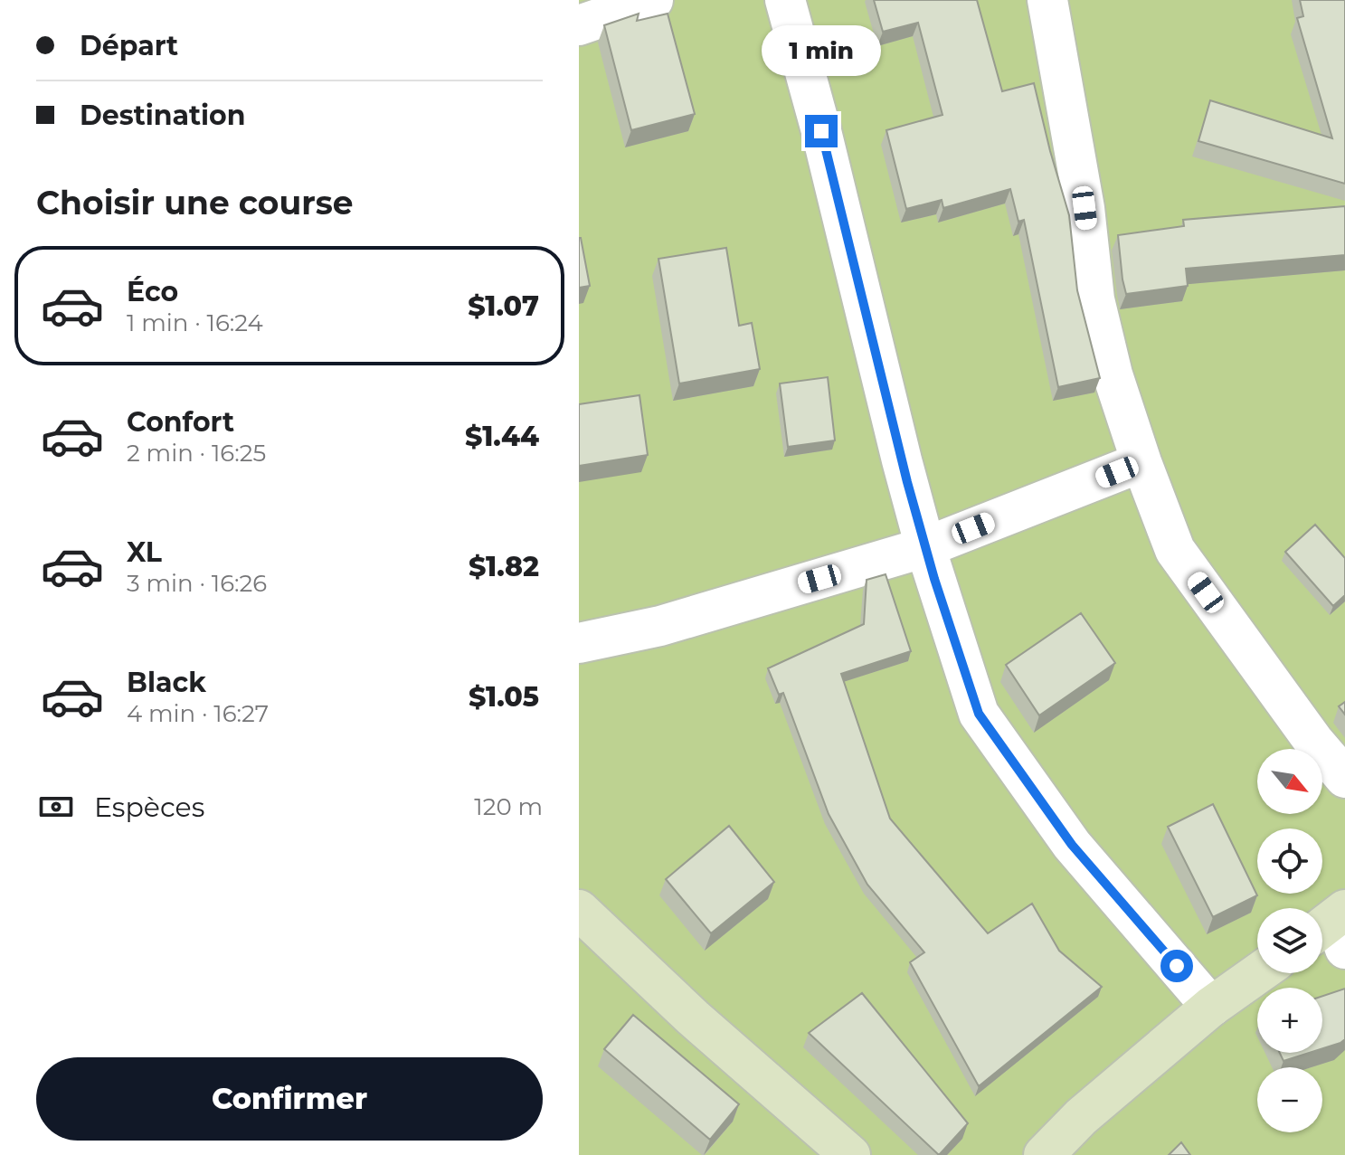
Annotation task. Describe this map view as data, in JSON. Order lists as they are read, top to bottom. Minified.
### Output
{"north":"bottom right","page":{"banner":["Départ","Destination"],"bubble":"1 min","heading":"Choisir une course","list":[{"name":"Éco","note":"1 min · 16:24","value":"$1.07"},{"name":"Confort","note":"2 min · 16:25","value":"$1.44"},{"name":"XL","note":"3 min · 16:26","value":"$1.82"},{"name":"Black","note":"4 min · 16:27","value":"$1.05"}],"map_buttons":["+","−"],"pay":["Espèces","120 m"],"buttons":"Confirmer"}}
